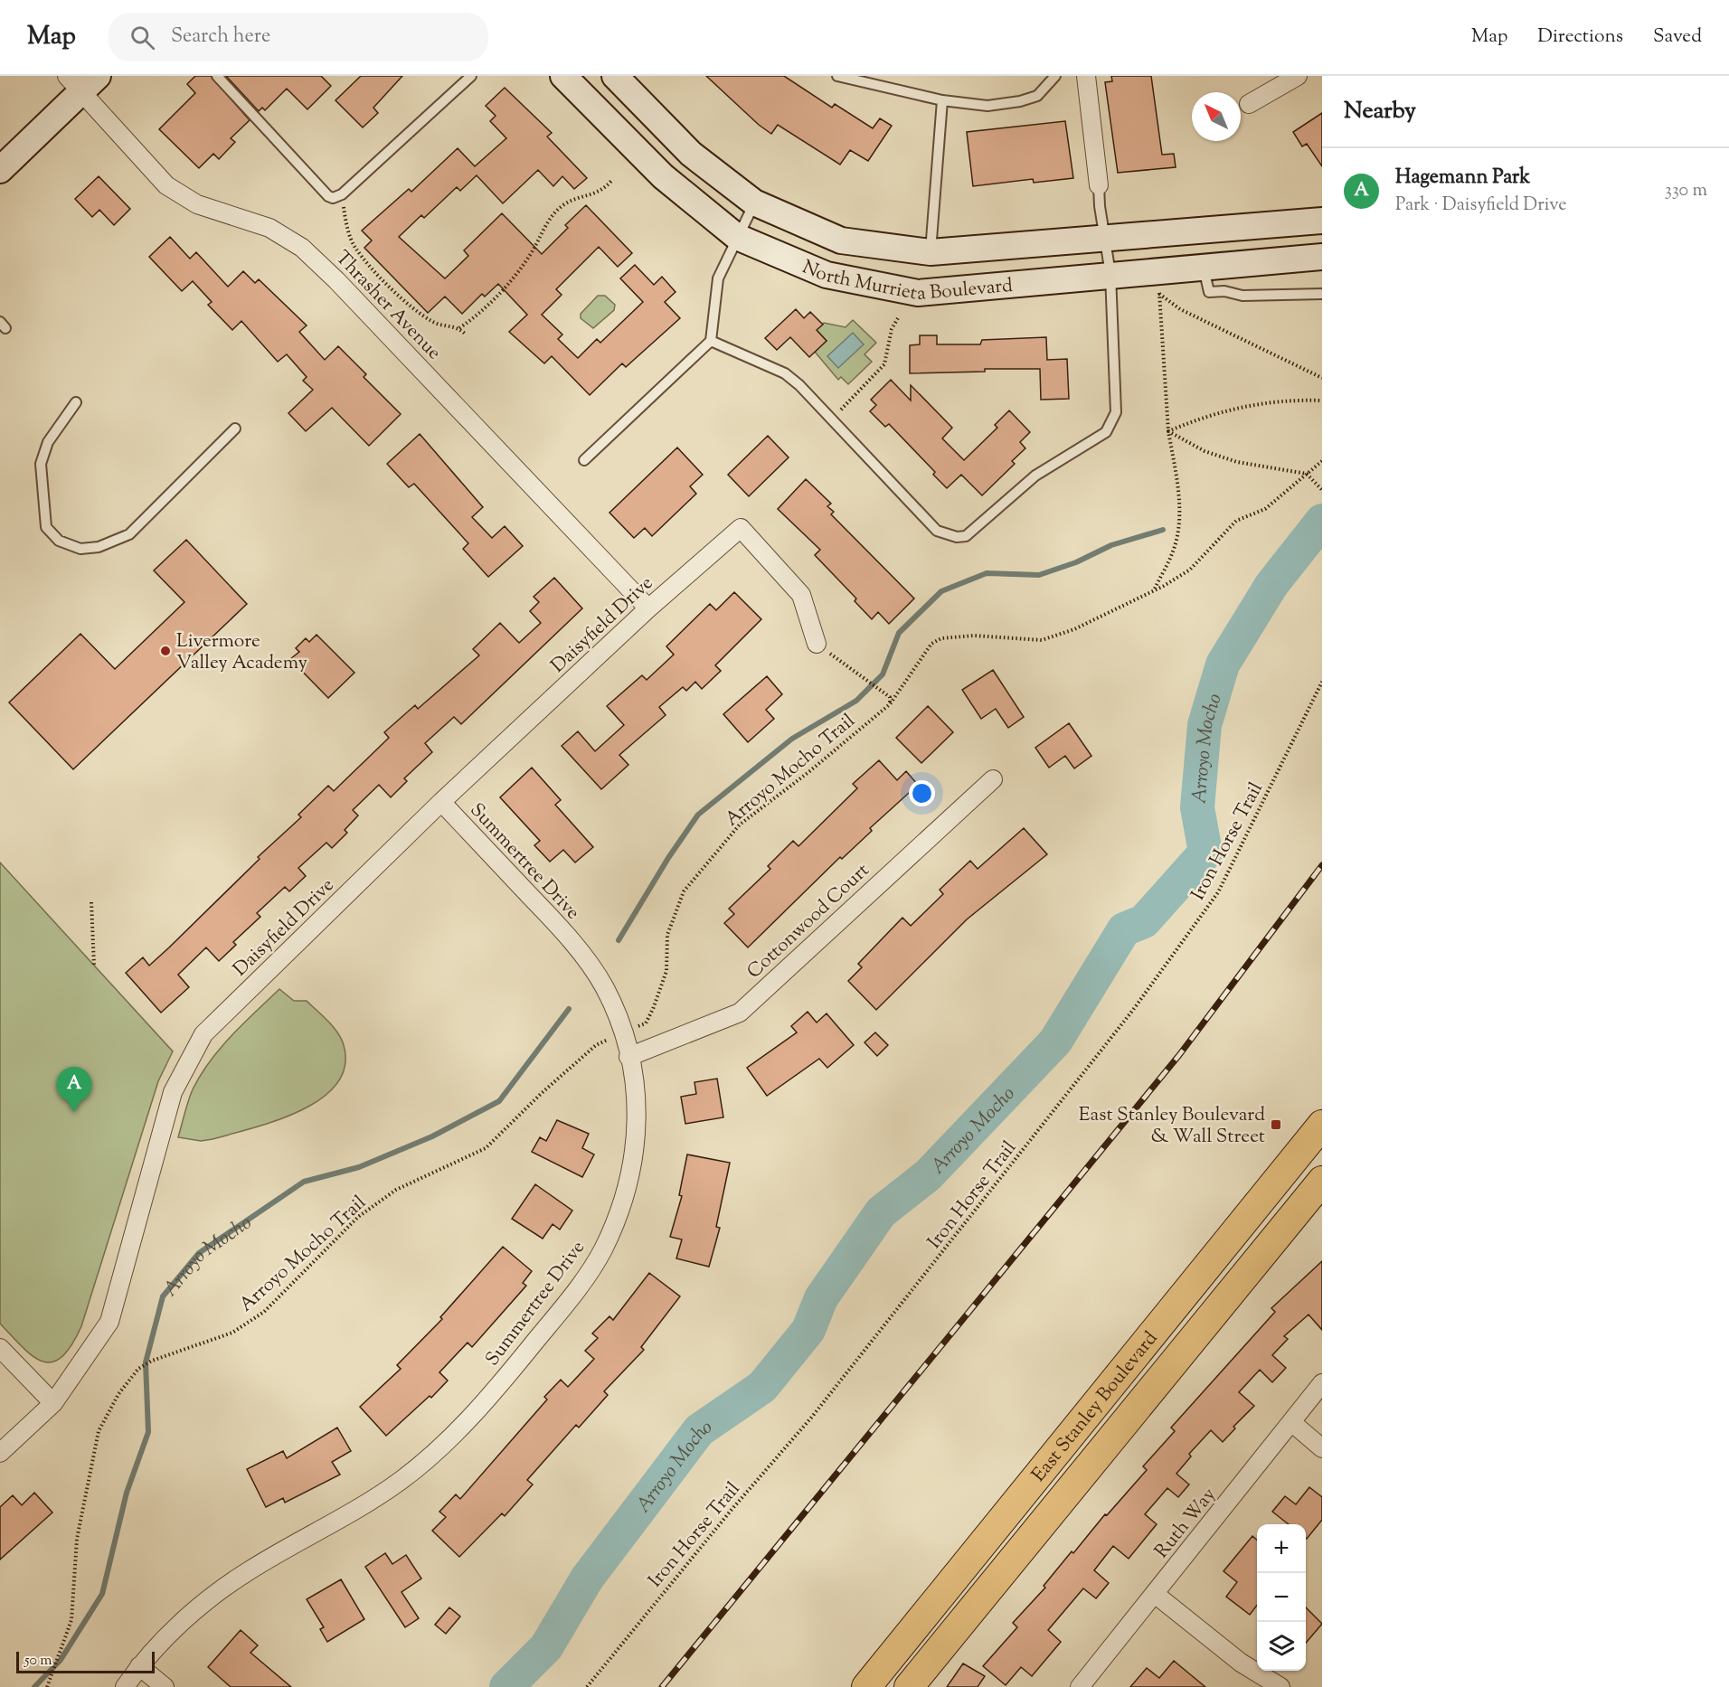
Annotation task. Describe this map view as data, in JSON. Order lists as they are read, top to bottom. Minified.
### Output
{"streets":{"main road":["North Murrieta Boulevard","East Stanley Boulevard"],"street":["Thrasher Avenue","Daisyfield Drive","Summertree Drive","Cottonwood Court","Ruth Way"],"path":["Arroyo Mocho Trail","Iron Horse Trail"]},"crossings":[["Thrasher Avenue","Daisyfield Drive"],["Daisyfield Drive","Summertree Drive"],["Arroyo Mocho Trail","Summertree Drive"],["Summertree Drive","Cottonwood Court"]],"water":["Arroyo Mocho"],"places":{"other":["Livermore Valley Academy"],"transit":["East Stanley Boulevard & Wall Street"]},"scale_bar":"50 m","north":"top left","page":{"header":"Map","search":"Search here","nav":["Map","Directions","Saved"],"heading":"Nearby","list":[{"mark":"A","name":"Hagemann Park","note":"Park · Daisyfield Drive","value":"330 m"}],"pins":"A","map_buttons":["+","−"],"scale":"50 m"}}
